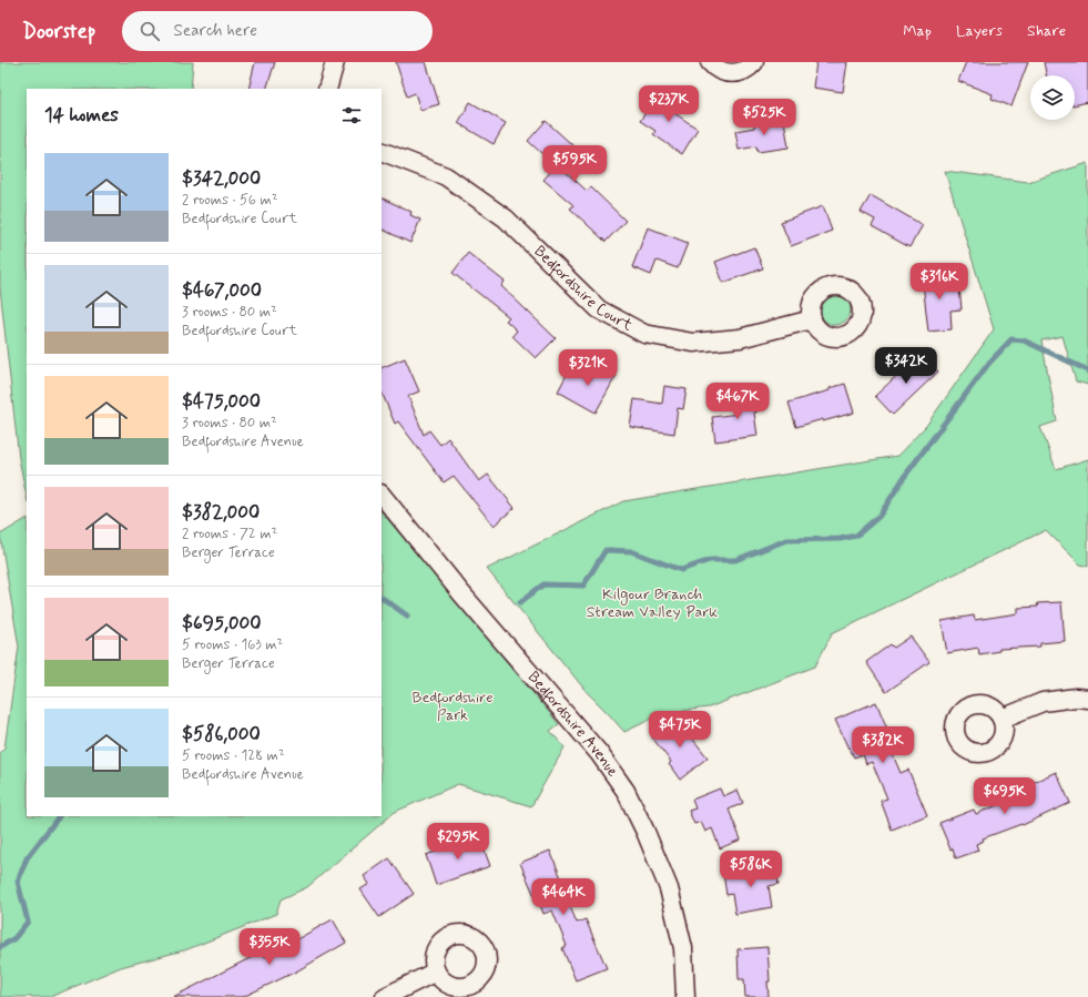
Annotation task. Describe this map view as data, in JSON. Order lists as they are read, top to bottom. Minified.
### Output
{"streets":{"street":["Bedfordshire Court","Bedfordshire Avenue"]},"parks":["Kilgour Branch Stream Valley Park","Bedfordshire Park"],"page":{"header":"Doorstep","search":"Search here","nav":["Map","Layers","Share"],"price":["$237K","$525K","$595K","$316K","$342K","$321K","$467K","$475K","$382K","$695K","$295K","$586K","$464K","$355K"],"heading":"14 homes","list":[{"name":"$342,000","note":"2 rooms · 56 m² · Bedfordshire Court"},{"name":"$467,000","note":"3 rooms · 80 m² · Bedfordshire Court"},{"name":"$475,000","note":"3 rooms · 80 m² · Bedfordshire Avenue"},{"name":"$382,000","note":"2 rooms · 72 m² · Berger Terrace"},{"name":"$695,000","note":"5 rooms · 163 m² · Berger Terrace"},{"name":"$586,000","note":"5 rooms · 128 m² · Bedfordshire Avenue"}]}}
